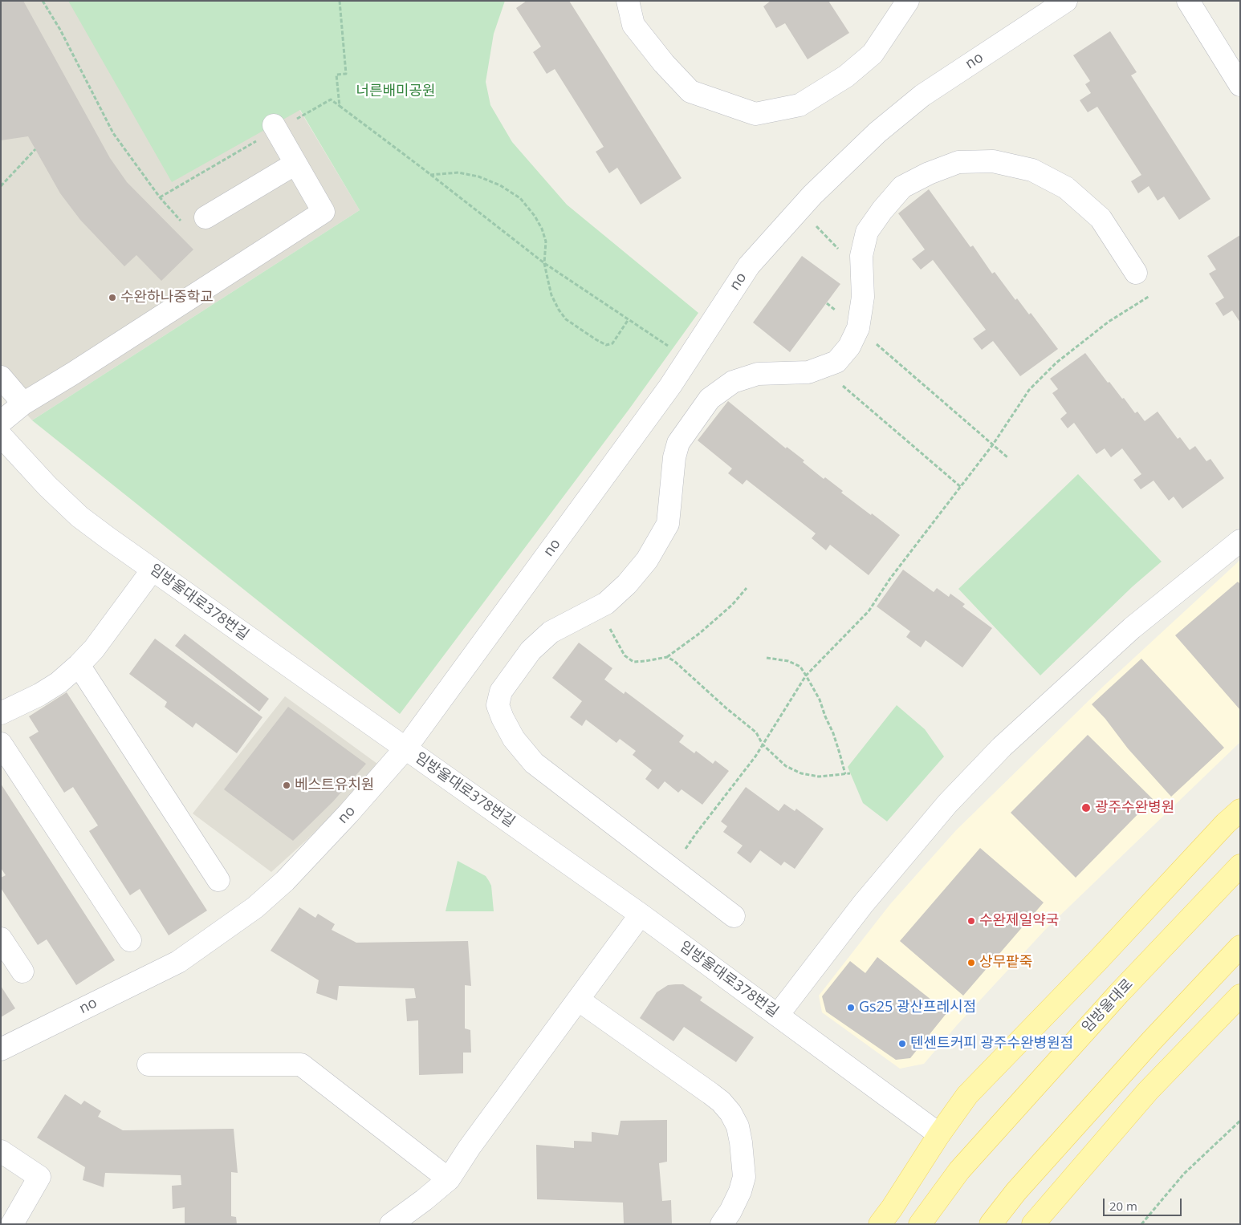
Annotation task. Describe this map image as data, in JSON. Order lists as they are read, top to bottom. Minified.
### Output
{"streets":{"main road":["임방울대로"],"street":["no","임방울대로378번길"]},"crossings":[["no","임방울대로378번길"]],"parks":["너른배미공원"],"places":["수완하나중학교","베스트유치원","광주수완병원","수완제일약국","상무팥죽","Gs25 광산프레시점","텐센트커피 광주수완병원점"],"scale_bar":"20 m"}
